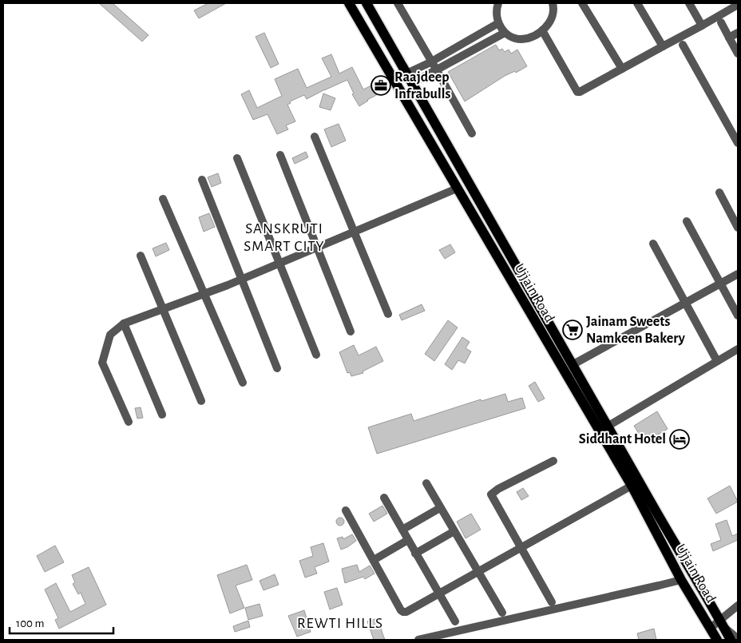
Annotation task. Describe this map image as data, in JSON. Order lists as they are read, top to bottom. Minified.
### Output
{"streets":{"main road":["Ujjain Road"]},"districts":["SANSKRUTI SMART CITY","REWTI HILLS"],"places":{"office":["Raajdeep Infrabulls"],"supermarket":["Jainam Sweets Namkeen Bakery"],"hotel":["Siddhant Hotel"]},"scale_bar":"100 m"}
